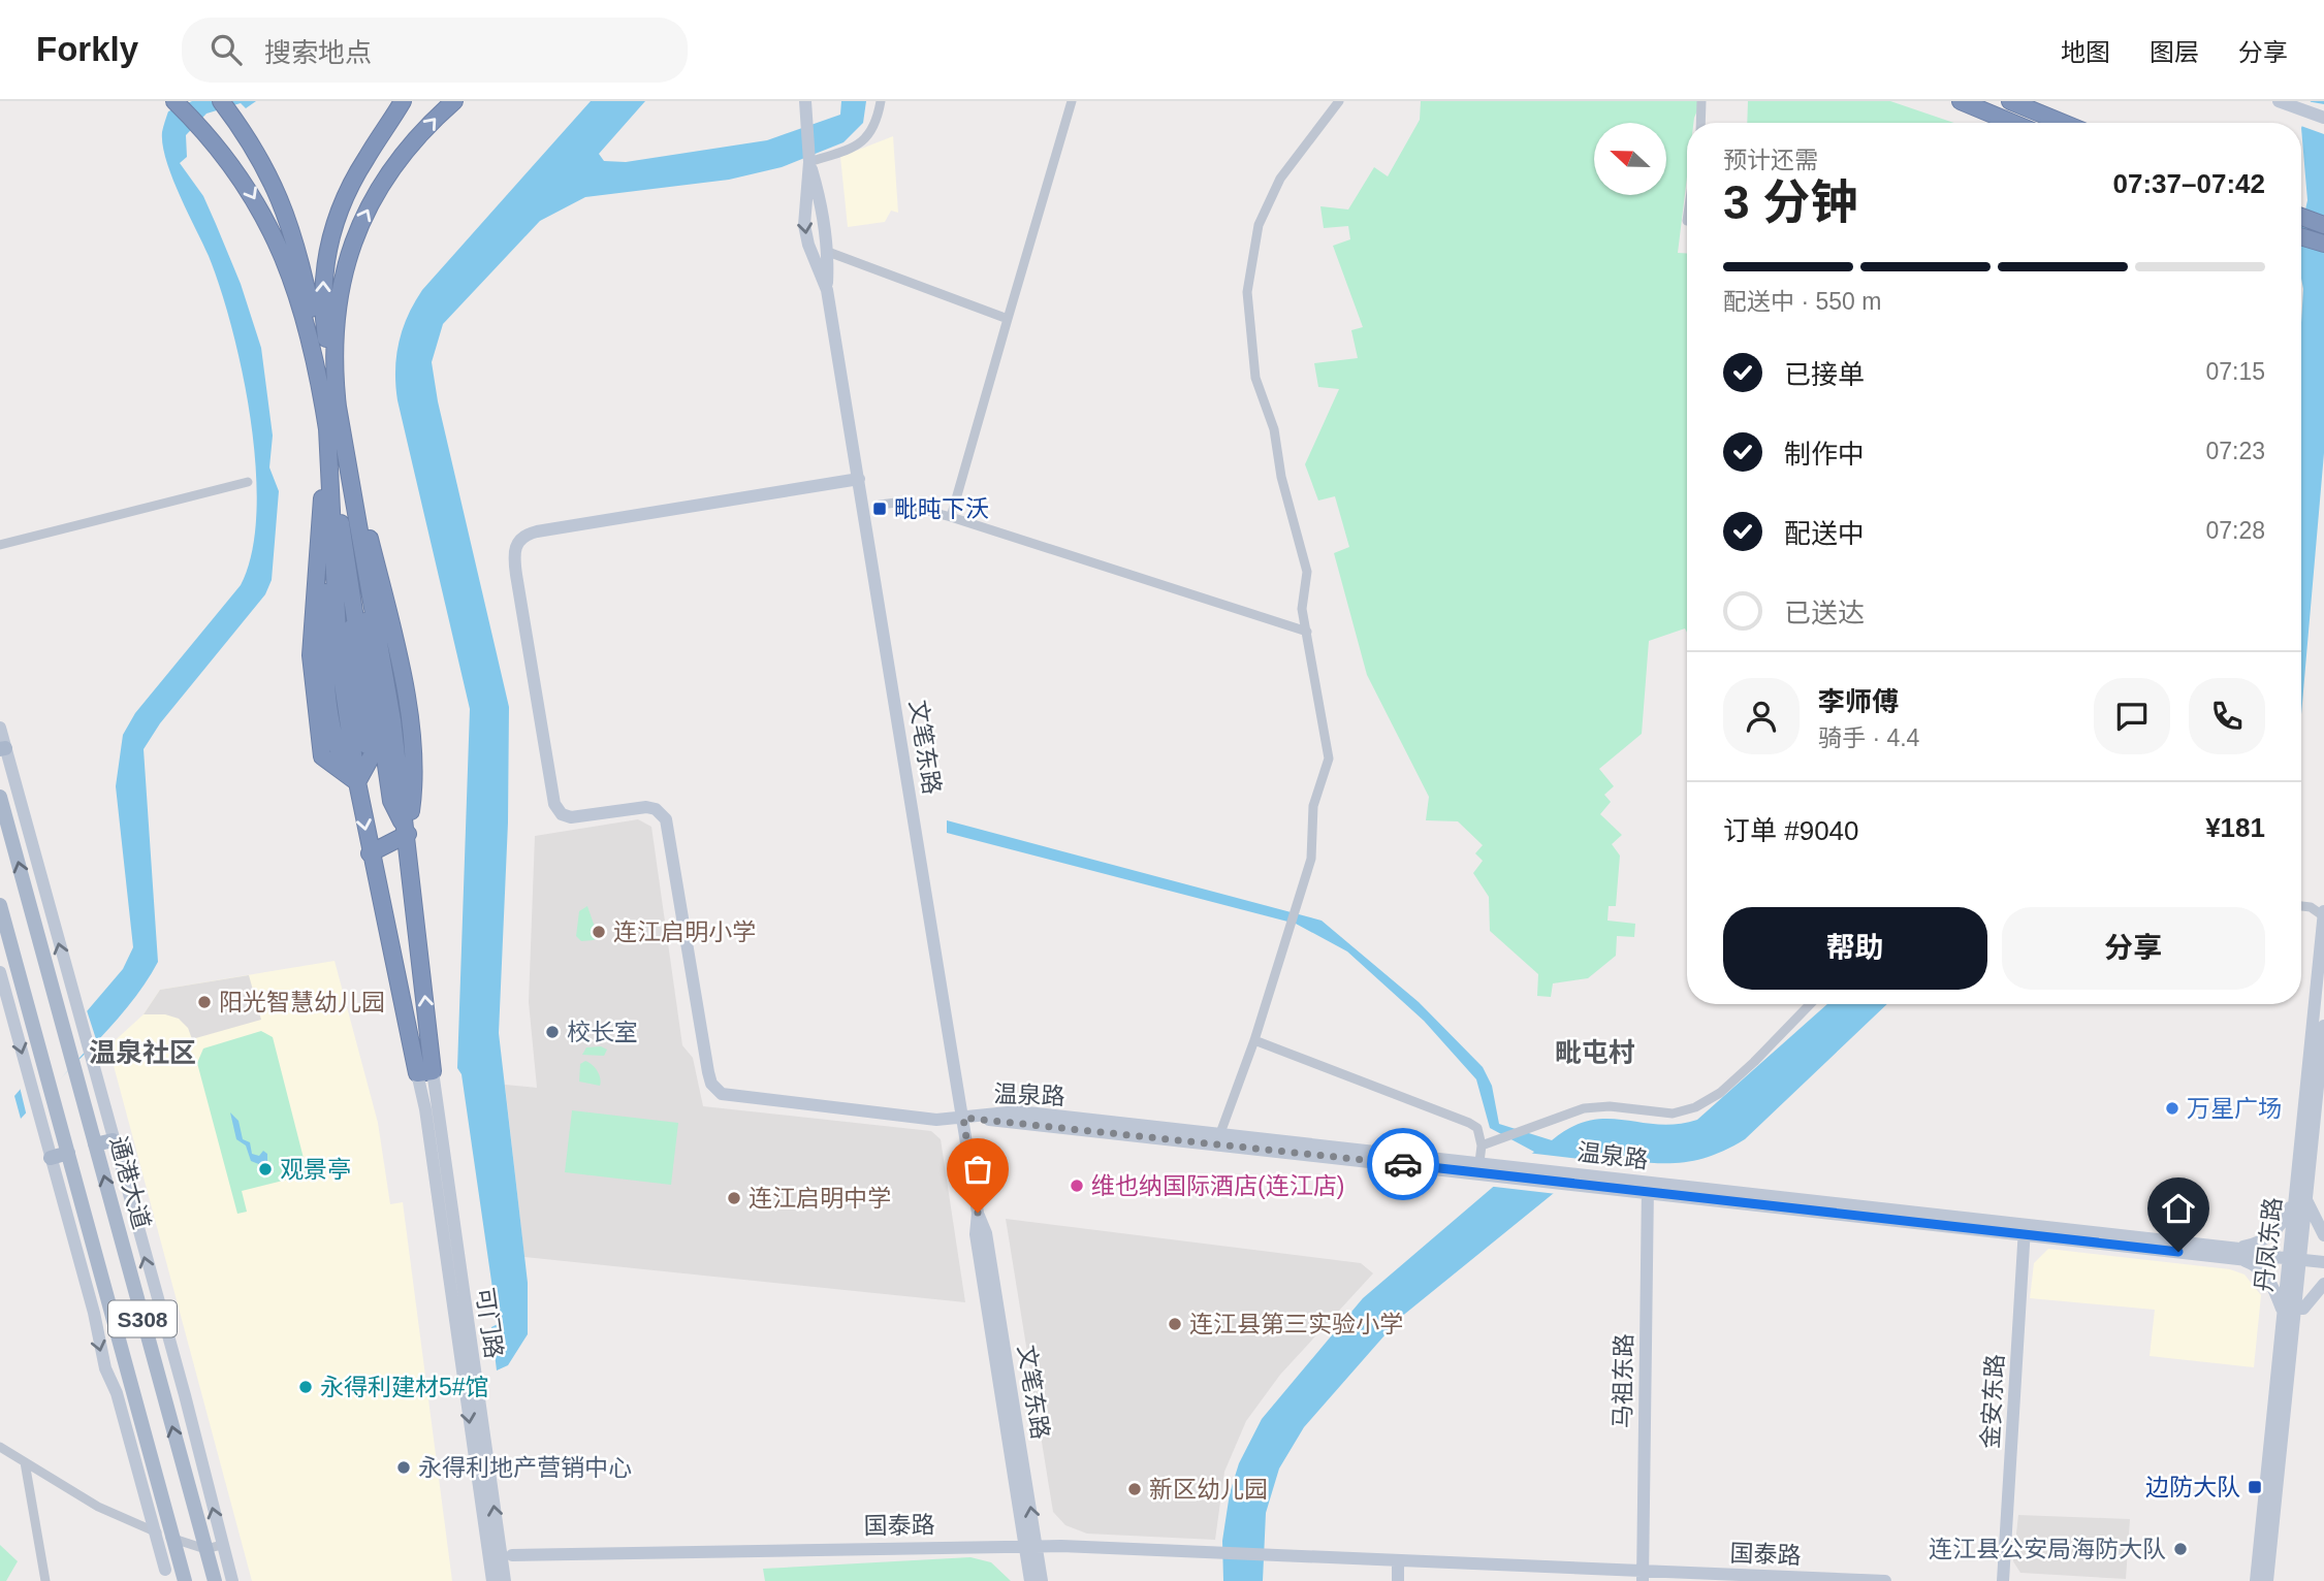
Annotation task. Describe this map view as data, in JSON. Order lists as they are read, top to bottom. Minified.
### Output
{"streets":{"main road":["文笔东路","温泉路","通港大道","丹凤东路","S308","可门路","马祖东路","金安东路","国泰路"]},"crossings":[["文笔东路","温泉路"],["文笔东路","国泰路"],["温泉路","丹凤东路"],["温泉路","马祖东路"],["温泉路","金安东路"],["马祖东路","国泰路"]],"districts":["温泉社区","毗屯村"],"places":{"transit":["毗旽下沃","边防大队"],"other":["连江启明小学","阳光智慧幼儿园","校长室","万星广场","观景亭","维也纳国际酒店(连江店)","连江启明中学","连江县第三实验小学","永得利建材5#馆","永得利地产营销中心","新区幼儿园","连江县公安局海防大队"]},"north":"left","page":{"header":"Forkly","search":"搜索地点","nav":["地图","图层","分享"],"heading":["3 分钟","预计还需","07:37–07:42"],"panel":["李师傅","骑手 · 4.4","订单 #9040","¥181"],"bar":"配送中 · 550 m","list":[["已接单","07:15"],["制作中","07:23"],["配送中","07:28"],"已送达"],"buttons":["帮助","分享"]}}
